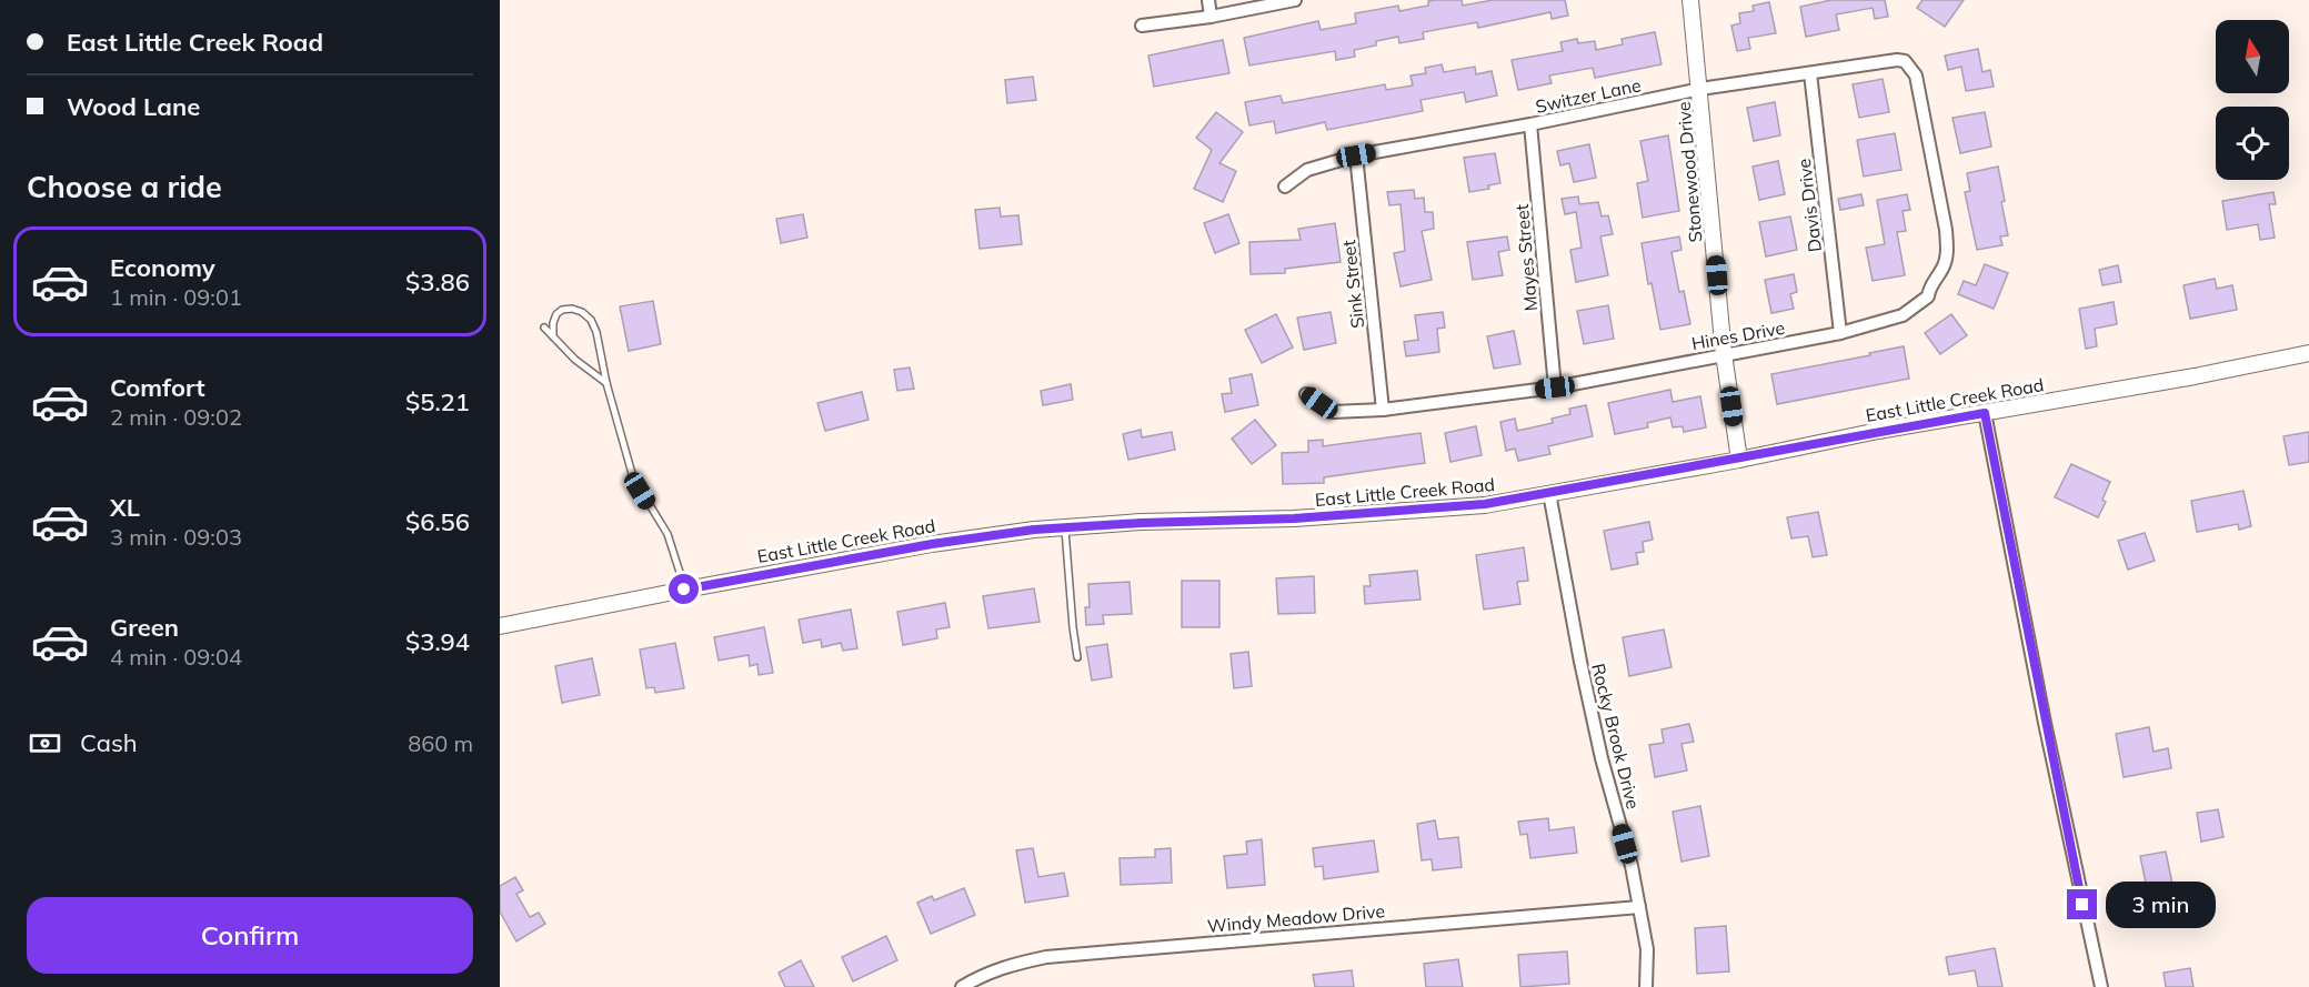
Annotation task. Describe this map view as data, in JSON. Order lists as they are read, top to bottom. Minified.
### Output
{"streets":{"street":["Switzer Lane","Stonewood Drive","Davis Drive","Mayes Street","Sink Street","Hines Drive","East Little Creek Road","Rocky Brook Drive","Windy Meadow Drive"]},"crossings":[["Switzer Lane","Stonewood Drive"],["Switzer Lane","Davis Drive"],["Switzer Lane","Mayes Street"],["Switzer Lane","Sink Street"],["Switzer Lane","Hines Drive"],["Stonewood Drive","Hines Drive"],["Stonewood Drive","East Little Creek Road"],["Davis Drive","Hines Drive"],["Mayes Street","Hines Drive"],["Sink Street","Hines Drive"],["East Little Creek Road","Rocky Brook Drive"],["Rocky Brook Drive","Windy Meadow Drive"]],"north":"top","page":{"banner":["East Little Creek Road","Wood Lane"],"heading":"Choose a ride","list":[{"name":"Economy","note":"1 min · 09:01","value":"$3.86"},{"name":"Comfort","note":"2 min · 09:02","value":"$5.21"},{"name":"XL","note":"3 min · 09:03","value":"$6.56"},{"name":"Green","note":"4 min · 09:04","value":"$3.94"}],"pay":["Cash","860 m"],"bubble":"3 min","buttons":"Confirm"}}
